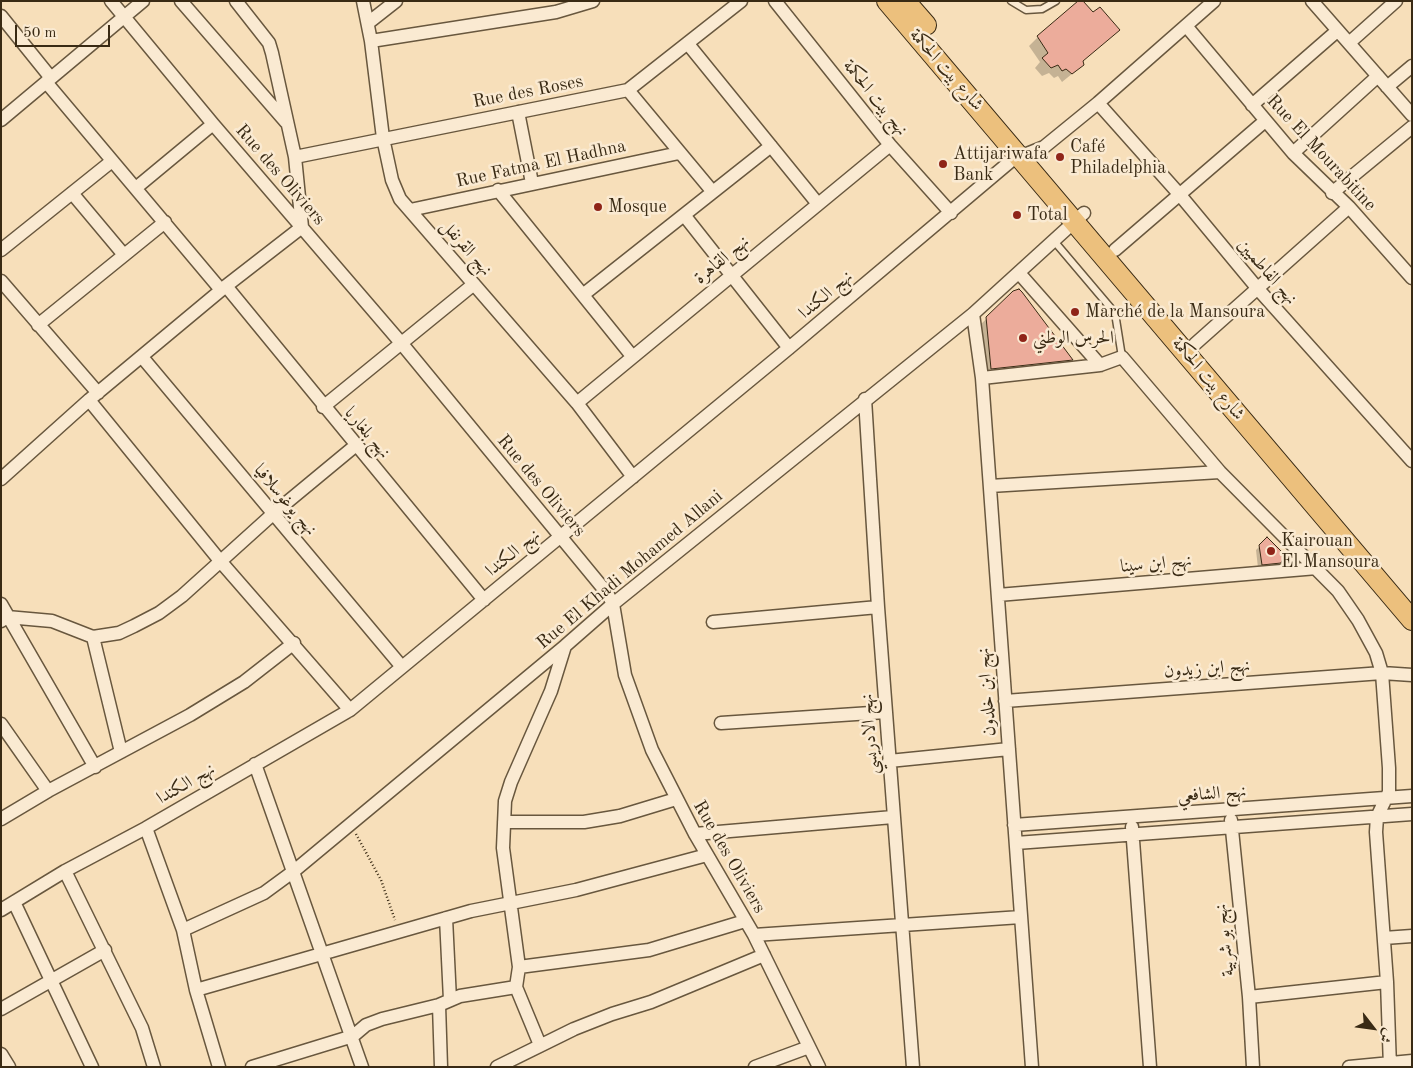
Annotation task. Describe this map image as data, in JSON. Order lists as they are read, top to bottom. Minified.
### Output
{"streets":{"main road":["شارع بيت الحكمة"],"street":["Rue des Roses","نهج بيت الحكمة","Rue El Mourabitine","Rue Fatma El Hadhna","Rue des Oliviers","نهج القرنفل","نهج القاهرة","نهج الفاطميين","نهج الكندا","نهج بلغاريا","نهج يوغوسلافيا","نهج ابن سينا","Rue El Khadi Mohamed Allani","نهج ابن زيدون","نهج ابن خلدون","نهج الادريسي","نهج الشافعي","نهج بو شربية"]},"crossings":[["شارع بيت الحكمة","نهج الكندا"],["شارع بيت الحكمة","Rue El Khadi Mohamed Allani"],["Rue des Roses","نهج القرنفل"],["نهج بيت الحكمة","نهج القاهرة"],["نهج بيت الحكمة","نهج الكندا"],["Rue El Mourabitine","نهج الكندا"],["Rue Fatma El Hadhna","نهج القرنفل"],["Rue des Oliviers","نهج الكندا"],["Rue des Oliviers","Rue El Khadi Mohamed Allani"],["نهج القرنفل","نهج القاهرة"],["نهج القرنفل","نهج الكندا"],["نهج الفاطميين","نهج الكندا"],["نهج الكندا","نهج بلغاريا"],["نهج الكندا","نهج يوغوسلافيا"],["نهج ابن سينا","نهج ابن خلدون"],["Rue El Khadi Mohamed Allani","نهج ابن خلدون"],["Rue El Khadi Mohamed Allani","نهج الادريسي"],["نهج ابن زيدون","نهج ابن خلدون"],["نهج ابن خلدون","نهج الشافعي"],["نهج الشافعي","نهج بو شربية"]],"places":["Café Philadelphia","Attijariwafa Bank","Mosque","Total","Marché de la Mansoura","الحرس الوطني","Kairouan El Mansoura"],"scale_bar":"50 m","north":"bottom right"}
